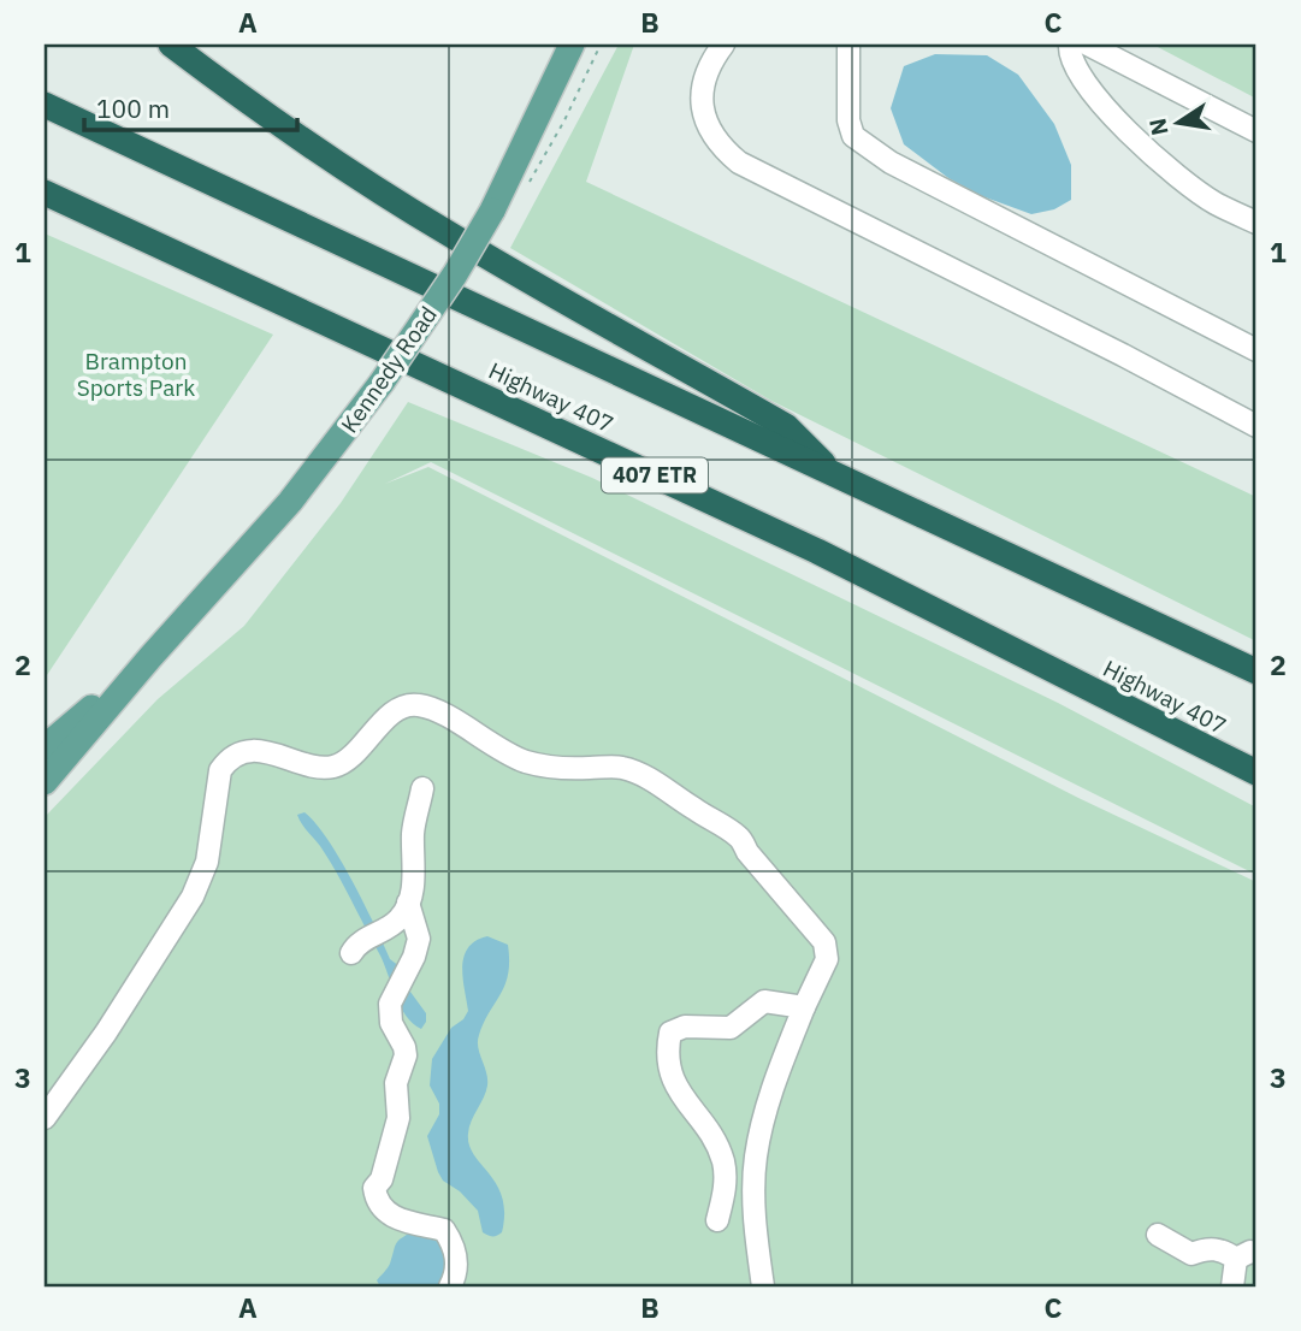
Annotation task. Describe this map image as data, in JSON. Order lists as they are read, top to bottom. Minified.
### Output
{"streets":{"highway":["Highway 407","407 ETR"],"main road":["Kennedy Road"]},"parks":["Brampton Sports Park"],"scale_bar":"100 m","north":"left","grid":{"columns":["A","B","C"],"rows":["1","2","3"]}}
